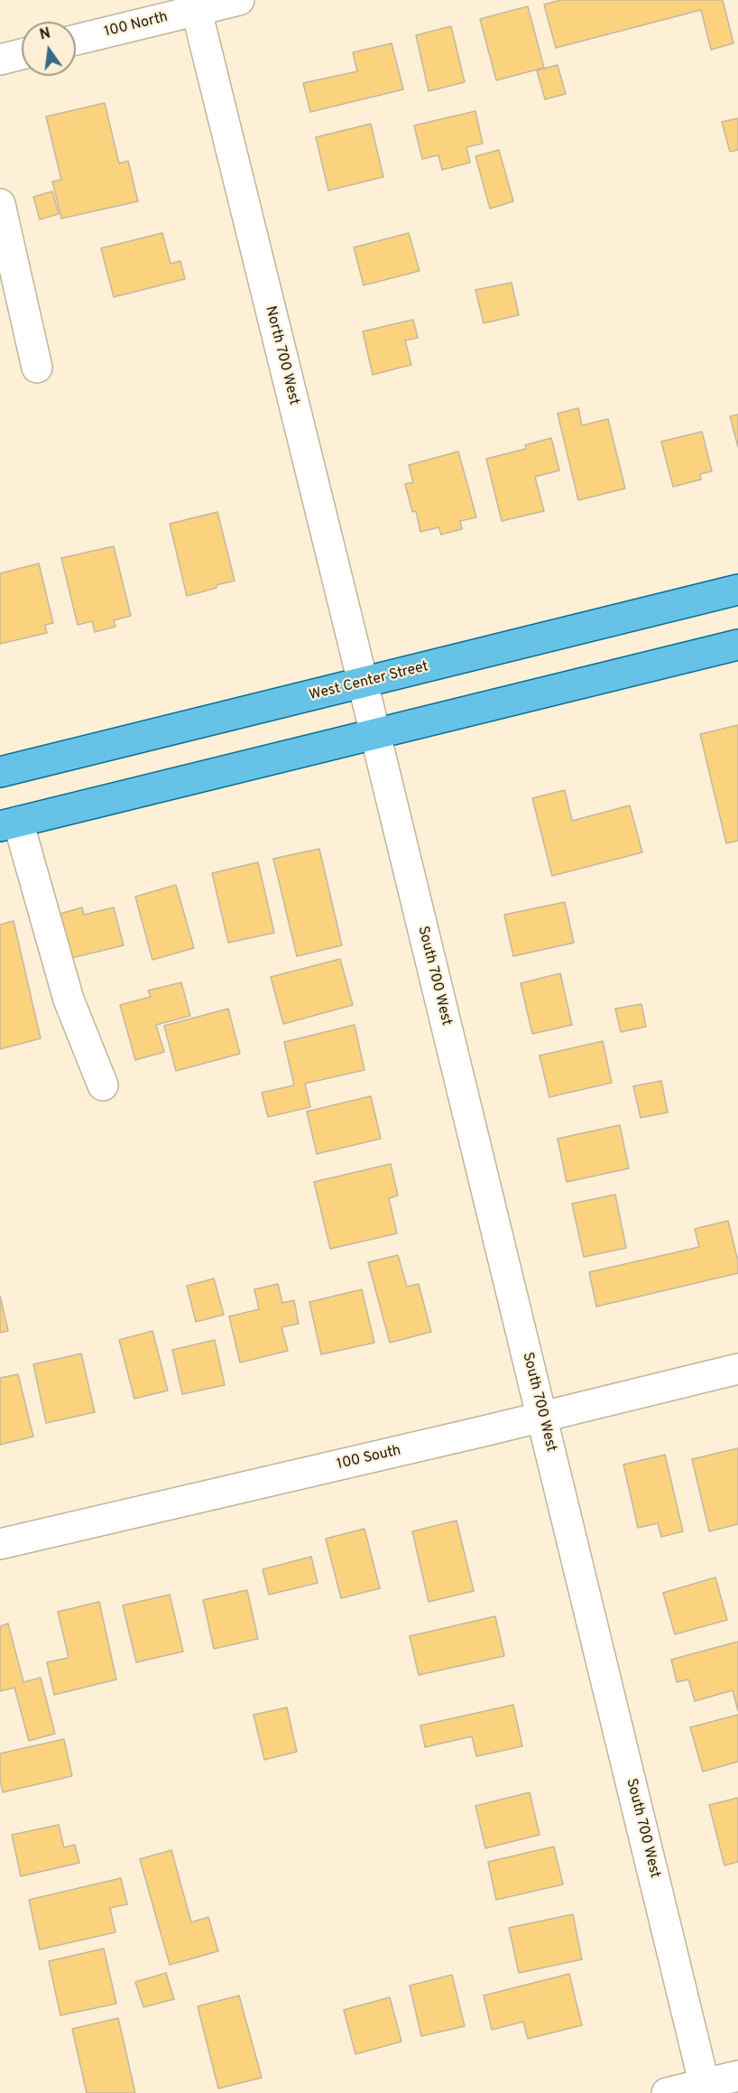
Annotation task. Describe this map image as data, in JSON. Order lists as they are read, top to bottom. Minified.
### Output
{"streets":{"main road":["West Center Street"],"street":["100 North","North 700 West","South 700 West","100 South"]},"crossings":[["100 North","North 700 West"],["North 700 West","West Center Street"],["North 700 West","South 700 West"],["West Center Street","South 700 West"],["South 700 West","100 South"]],"north":"top"}
